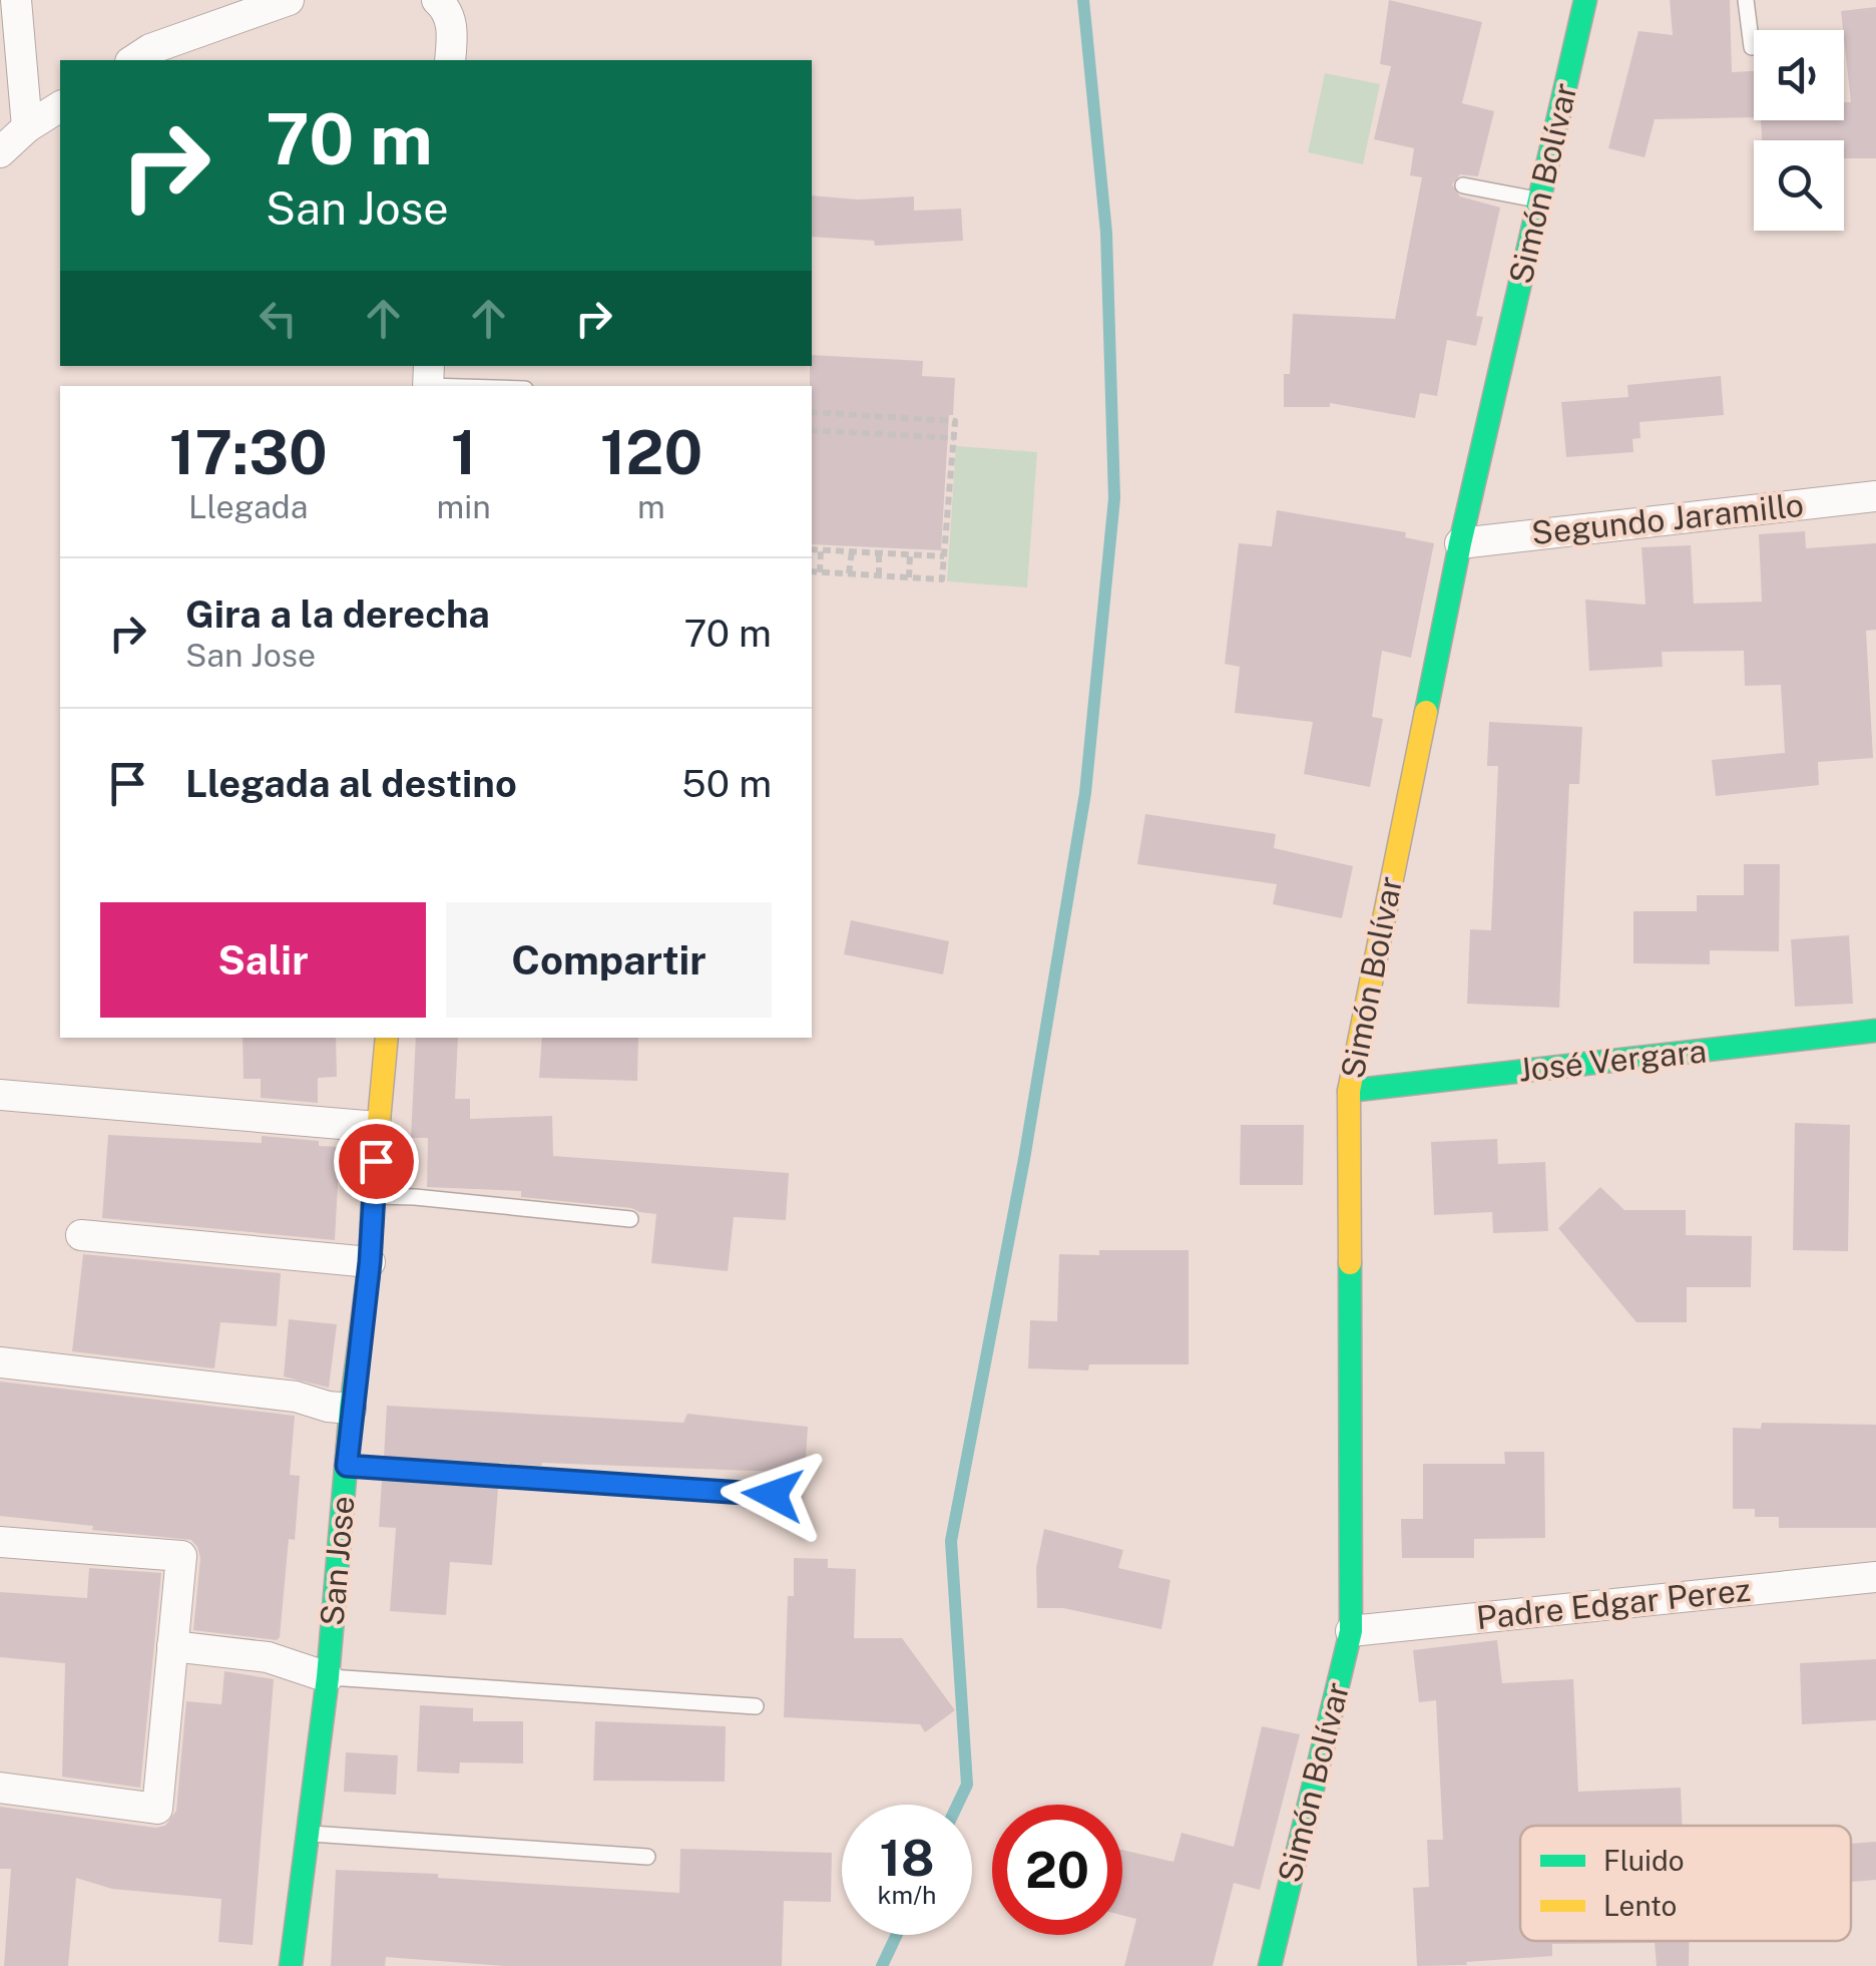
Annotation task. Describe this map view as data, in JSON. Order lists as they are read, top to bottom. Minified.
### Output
{"streets":{"street":["Simón Bolívar","Segundo Jaramillo","José Vergara","San Jose","Padre Edgar Perez"]},"crossings":[["Simón Bolívar","Segundo Jaramillo"],["Simón Bolívar","José Vergara"],["Simón Bolívar","Padre Edgar Perez"]],"legend":["Fluido","Lento"],"page":{"turn":["70 m","San Jose"],"eta":["17:30","Llegada","1","min","120","m"],"list":[{"name":"Gira a la derecha","note":"San Jose","value":"70 m"},{"name":"Llegada al destino","value":"50 m"}],"buttons":["Salir","Compartir"],"speed":"18 km/h","limit":"20"}}
